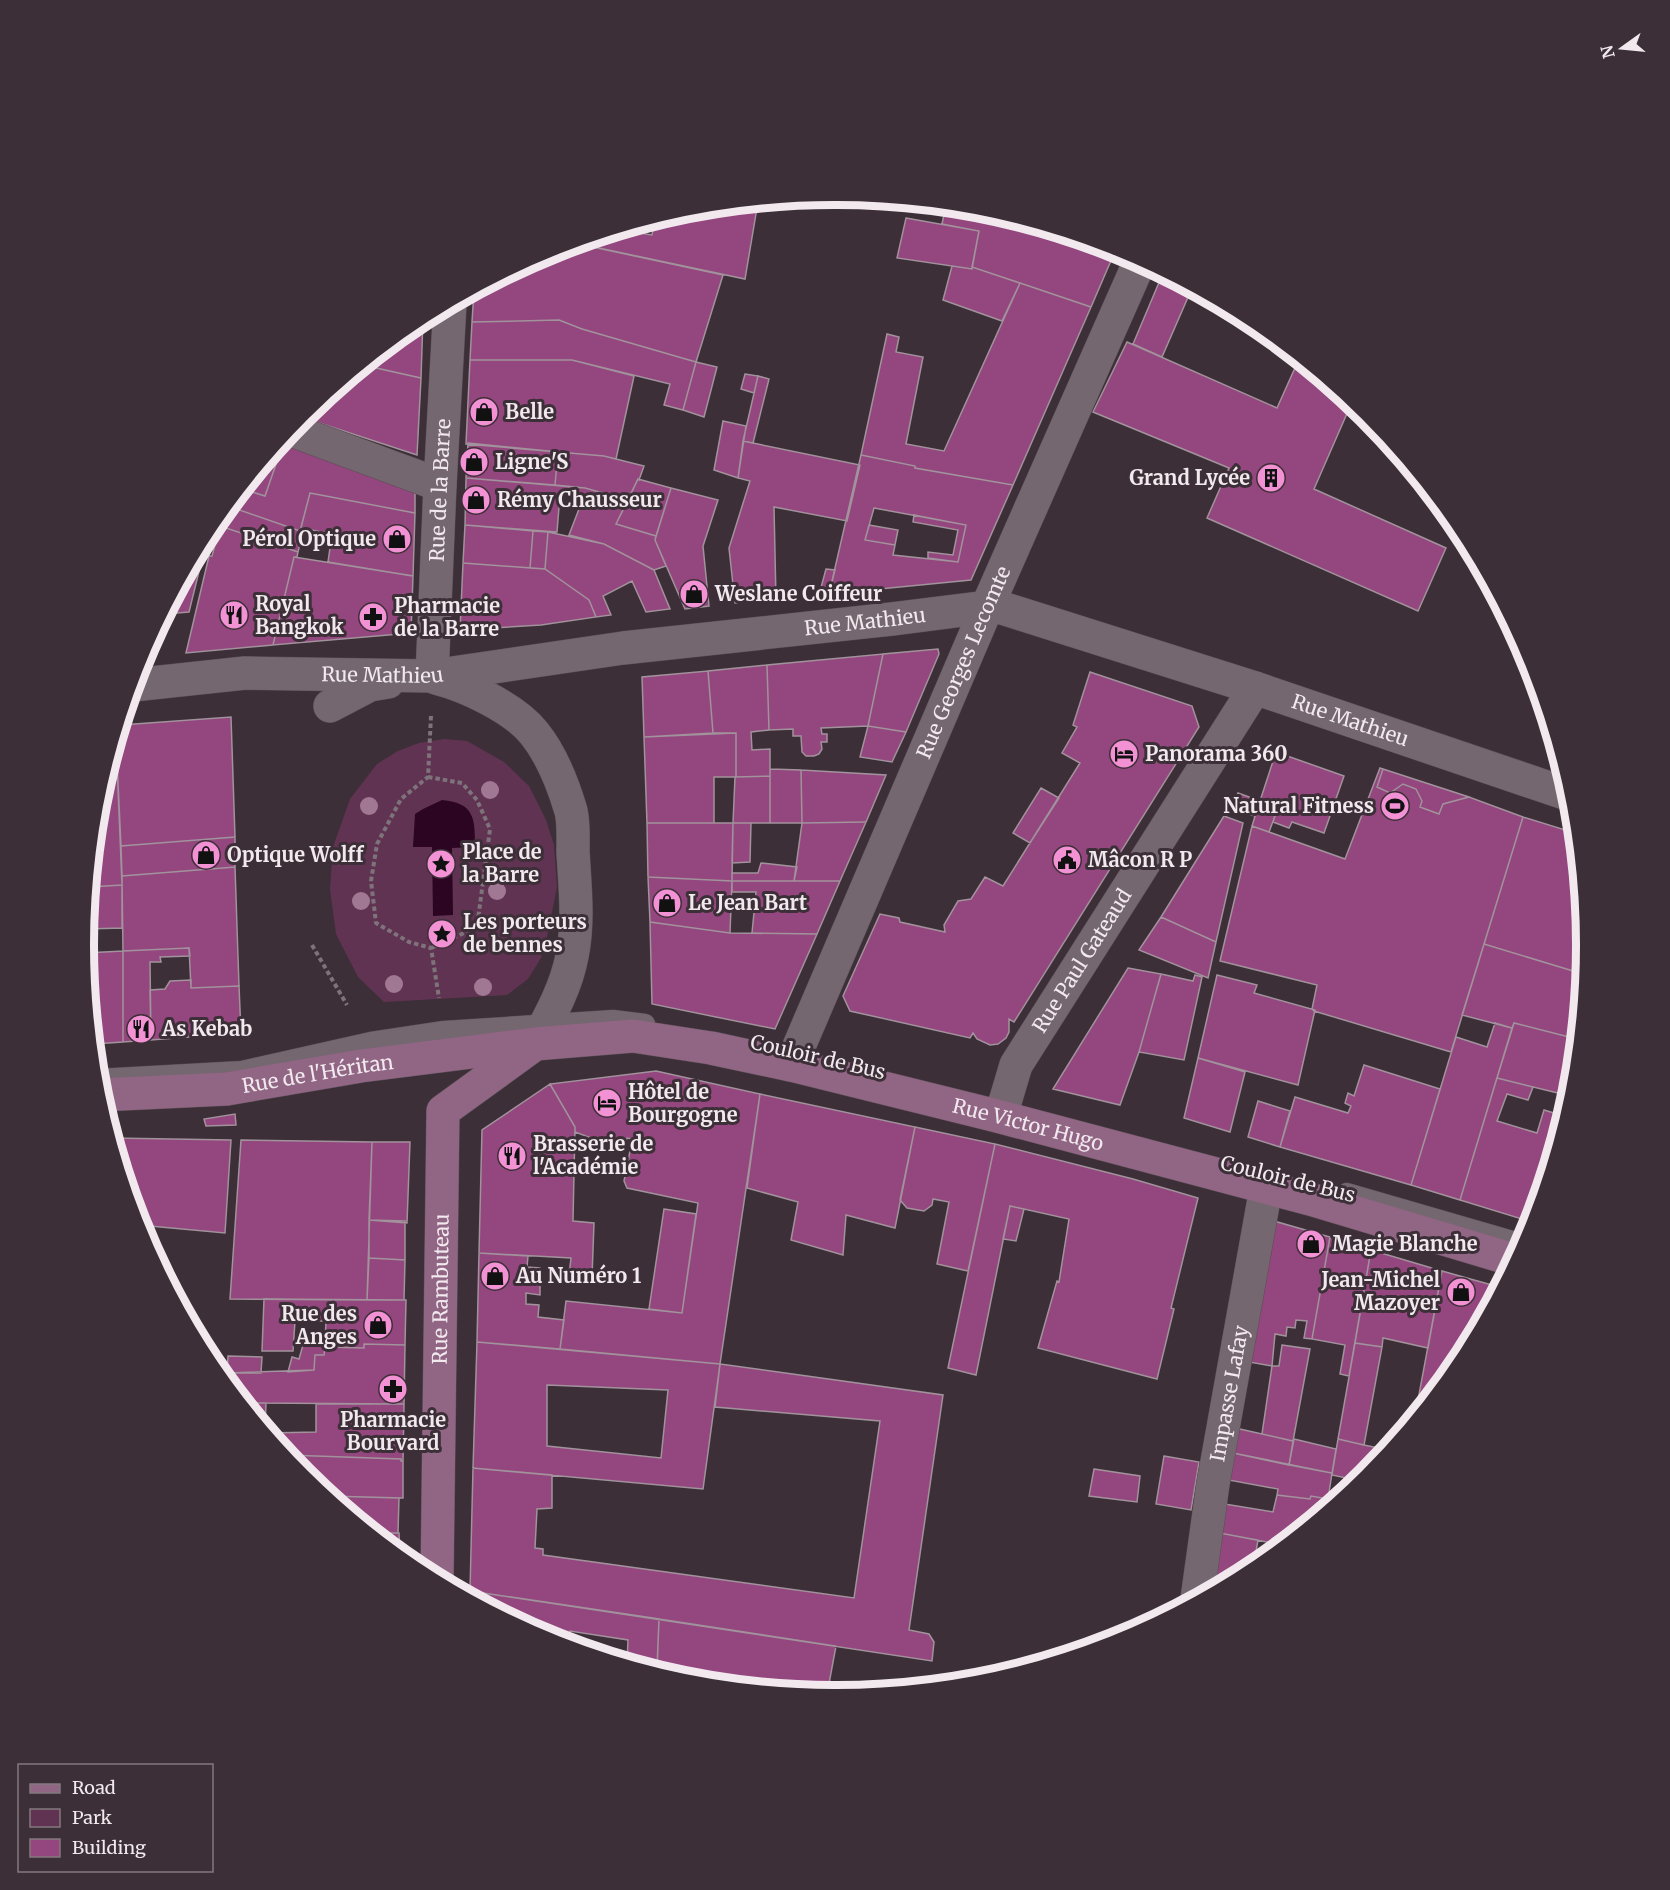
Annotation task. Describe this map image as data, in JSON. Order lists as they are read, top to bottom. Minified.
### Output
{"streets":{"street":["Rue de la Barre","Rue Mathieu","Rue Georges Lecomte","Rue Paul Gateaud","Rue de l'Héritan","Rue Victor Hugo","Rue Rambuteau","Impasse Lafay"],"lane":["Couloir de Bus"]},"crossings":[["Rue de la Barre","Rue Mathieu"],["Rue Mathieu","Rue Georges Lecomte"],["Rue Mathieu","Rue Paul Gateaud"],["Rue Georges Lecomte","Rue Victor Hugo"],["Rue Paul Gateaud","Couloir de Bus"],["Rue Paul Gateaud","Rue Victor Hugo"],["Couloir de Bus","Rue Victor Hugo"],["Rue de l'Héritan","Rue Victor Hugo"],["Rue de l'Héritan","Rue Rambuteau"],["Rue Victor Hugo","Rue Rambuteau"],["Rue Victor Hugo","Impasse Lafay"]],"places":{"shop":["Belle","Ligne'S","Rémy Chausseur","Pérol Optique","Weslane Coiffeur","Optique Wolff","Le Jean Bart","Magie Blanche","Au Numéro 1","Jean-Michel Mazoyer","Rue des Anges"],"building":["Grand Lycée"],"restaurant":["Royal Bangkok","As Kebab","Brasserie de l'Académie"],"pharmacy":["Pharmacie de la Barre","Pharmacie Bourvard"],"hotel":["Panorama 360","Hôtel de Bourgogne"],"sports":["Natural Fitness"],"public building":["Mâcon R P"],"place":["Place de la Barre","Les porteurs de bennes"]},"legend":["Road","Park","Building"],"north":"left"}
